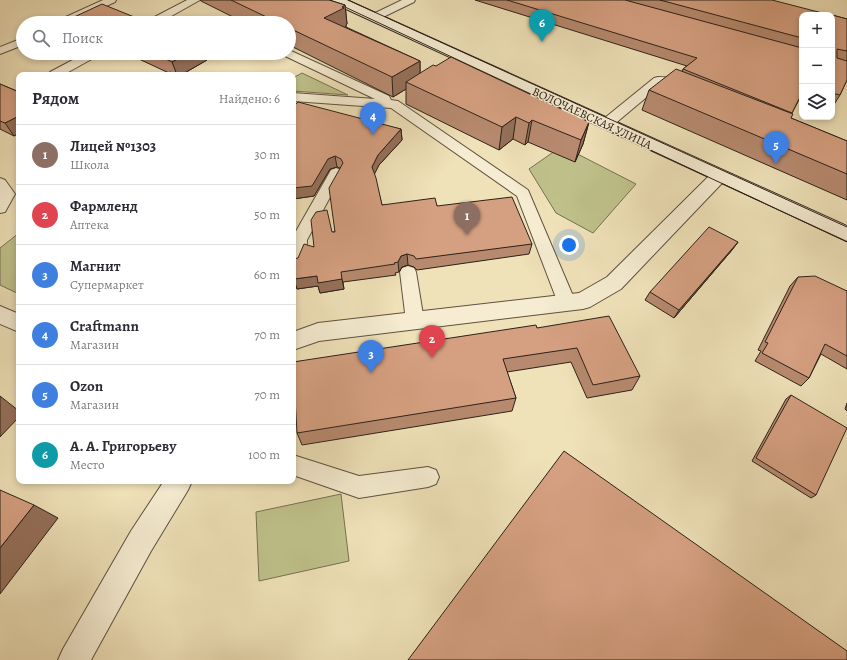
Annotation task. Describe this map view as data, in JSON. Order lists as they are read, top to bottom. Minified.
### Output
{"streets":{"street":["ВОЛОЧАЕВСКАЯ УЛИЦА"]},"page":{"pins":["6","4","5","1","2","3"],"map_buttons":["+","−"],"search":"Поиск","heading":["Рядом","Найдено: 6"],"list":[{"mark":"1","name":"Лицей №1303","note":"Школа","value":"30 m"},{"mark":"2","name":"Фармленд","note":"Аптека","value":"50 m"},{"mark":"3","name":"Магнит","note":"Супермаркет","value":"60 m"},{"mark":"4","name":"Craftmann","note":"Магазин","value":"70 m"},{"mark":"5","name":"Ozon","note":"Магазин","value":"70 m"},{"mark":"6","name":"А. А. Григорьеву","note":"Место","value":"100 m"}]}}
